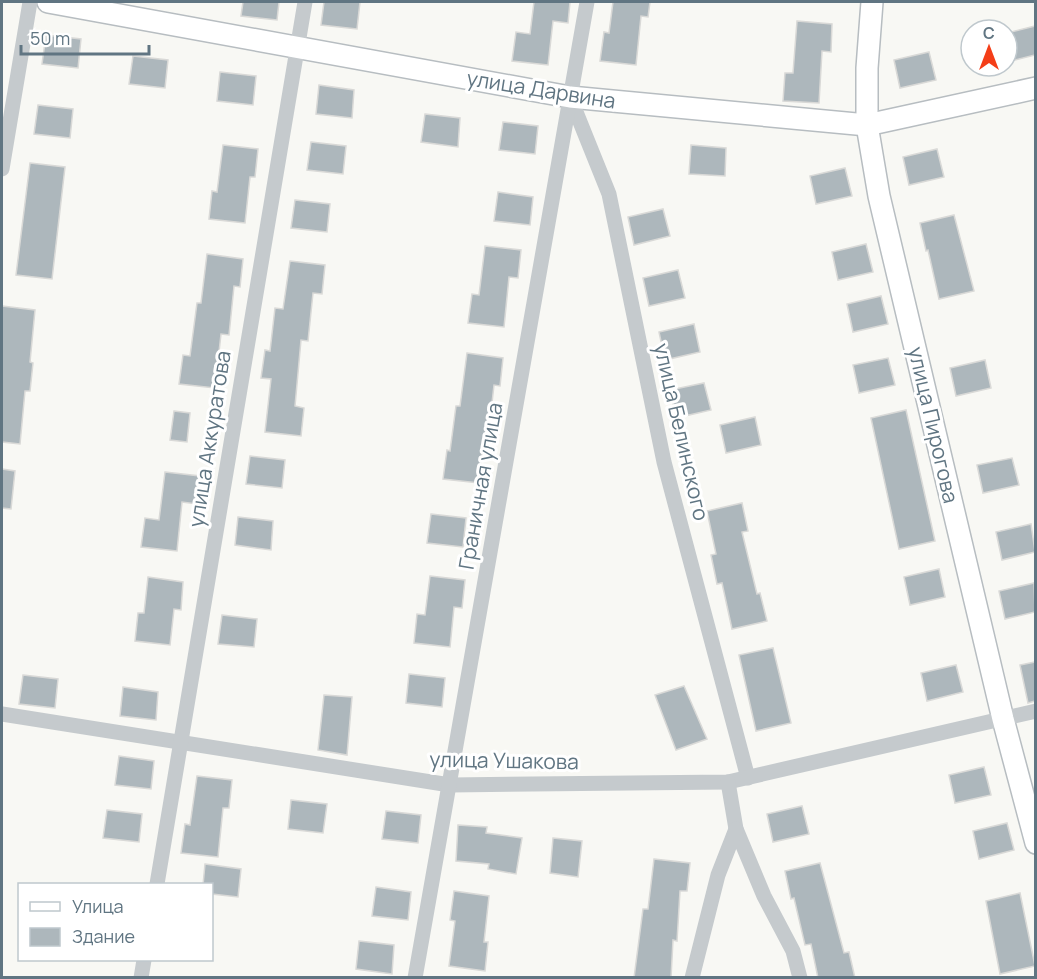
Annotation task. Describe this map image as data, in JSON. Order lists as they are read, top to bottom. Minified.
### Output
{"streets":{"street":["улица Дарвина","улица Пирогова","улица Белинского","улица Аккуратова","Граничная улица","улица Ушакова"]},"crossings":[["улица Дарвина","улица Пирогова"],["улица Дарвина","улица Белинского"],["улица Дарвина","улица Аккуратова"],["улица Дарвина","Граничная улица"],["улица Пирогова","улица Ушакова"],["улица Белинского","Граничная улица"],["улица Белинского","улица Ушакова"],["улица Аккуратова","улица Ушакова"],["Граничная улица","улица Ушакова"]],"legend":["Улица","Здание"],"scale_bar":"50 m","north":"top"}
